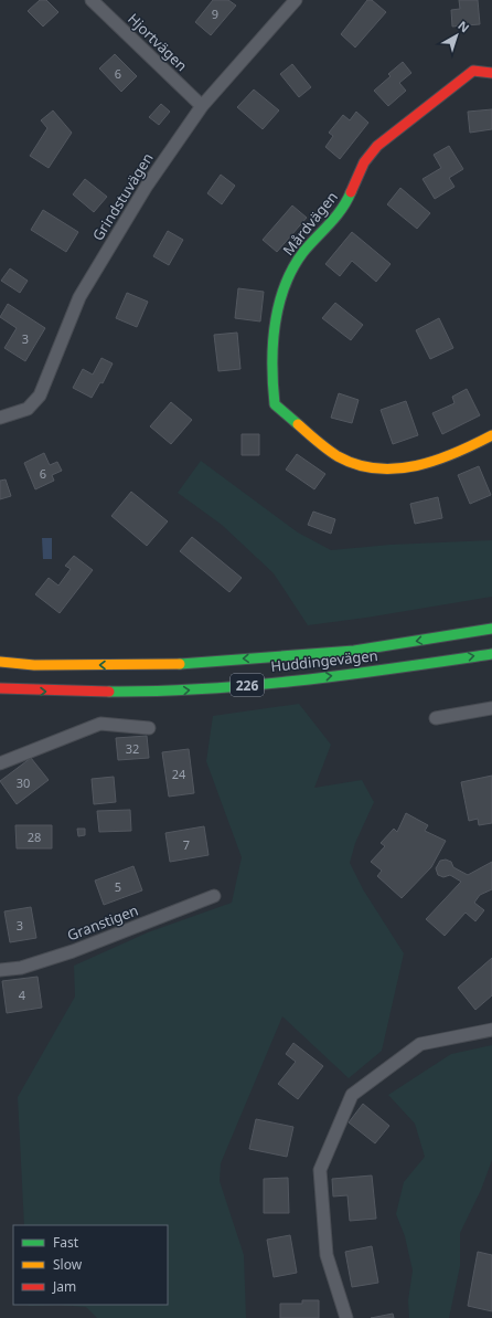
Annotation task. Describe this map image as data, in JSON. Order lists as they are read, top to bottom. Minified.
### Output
{"streets":{"main road":["Mårdvägen","Huddingevägen","226"],"street":["Hjortvägen","Grindstuvägen","Granstigen"]},"crossings":[["Hjortvägen","Grindstuvägen"]],"house_numbers":["9","6","3","6","32","24","30","28","7","5","3","4"],"legend":["Fast","Slow","Jam"],"north":"top right"}
